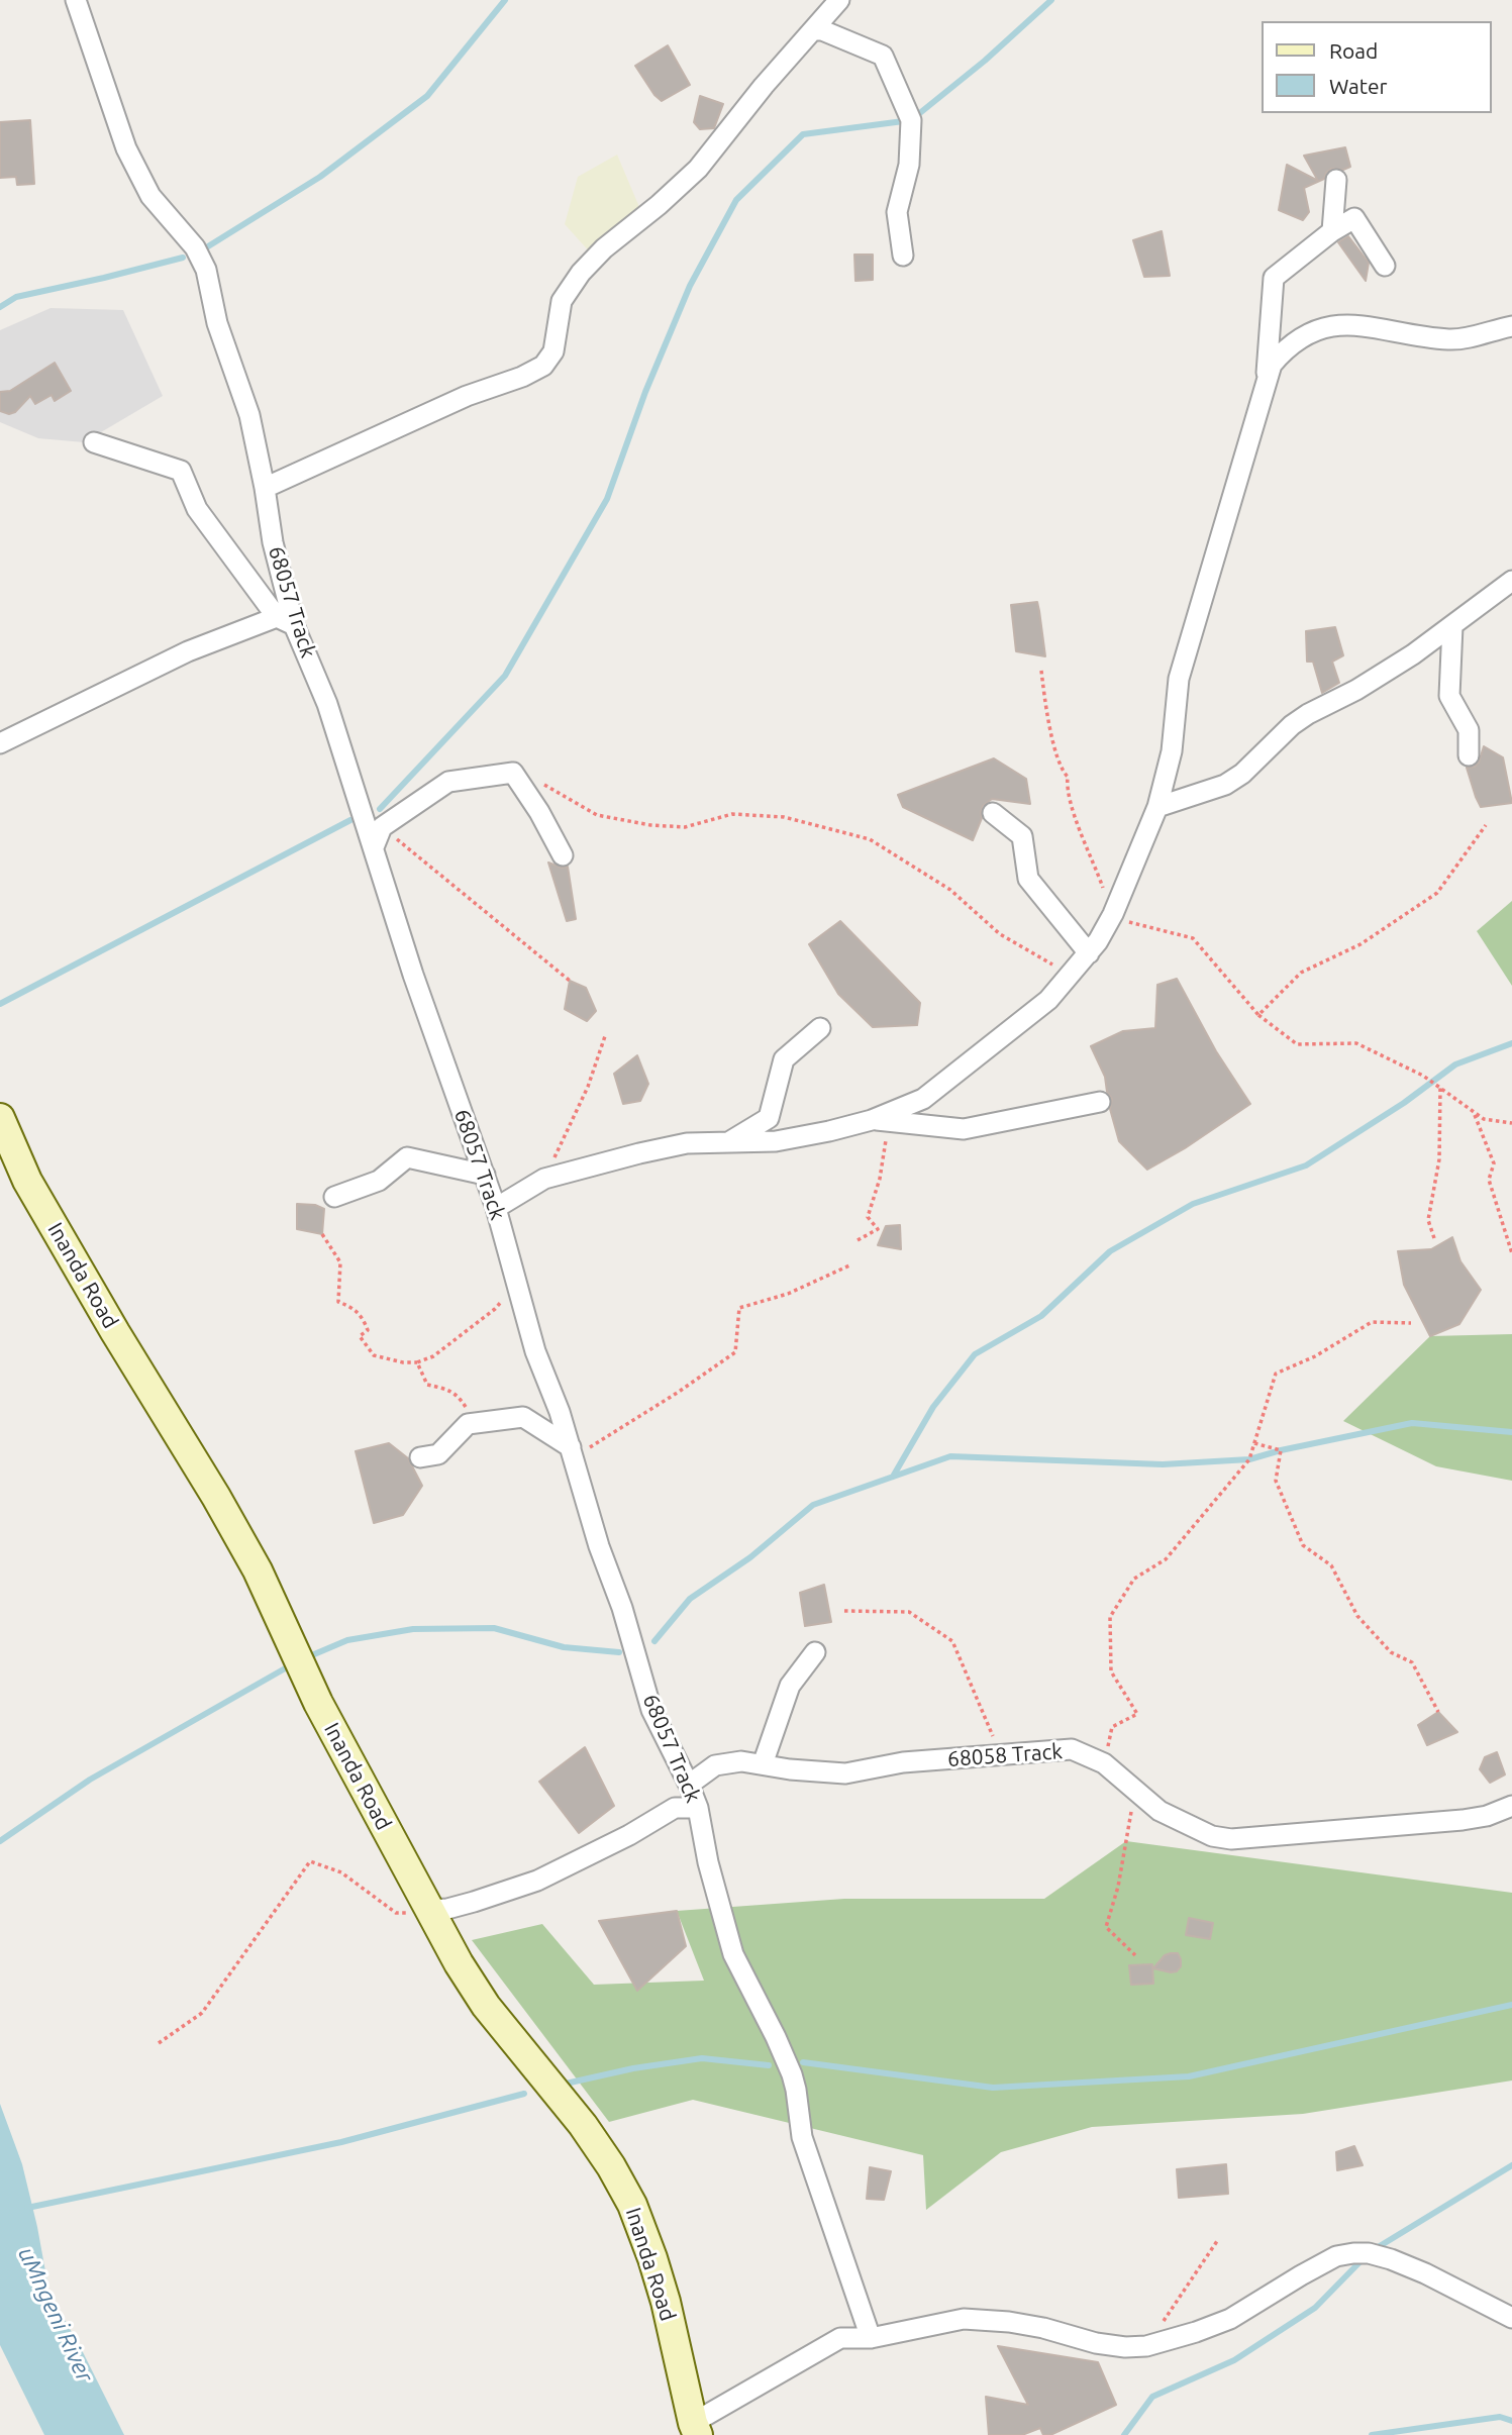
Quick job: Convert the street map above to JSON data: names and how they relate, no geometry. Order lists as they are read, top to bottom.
{
  "streets": {
    "street": ["68057 Track", "Inanda Road", "68058 Track"]
  },
  "crossings": [
    ["68057 Track", "68058 Track"]
  ],
  "water": ["uMngeni River"],
  "legend": ["Road", "Water"]
}
